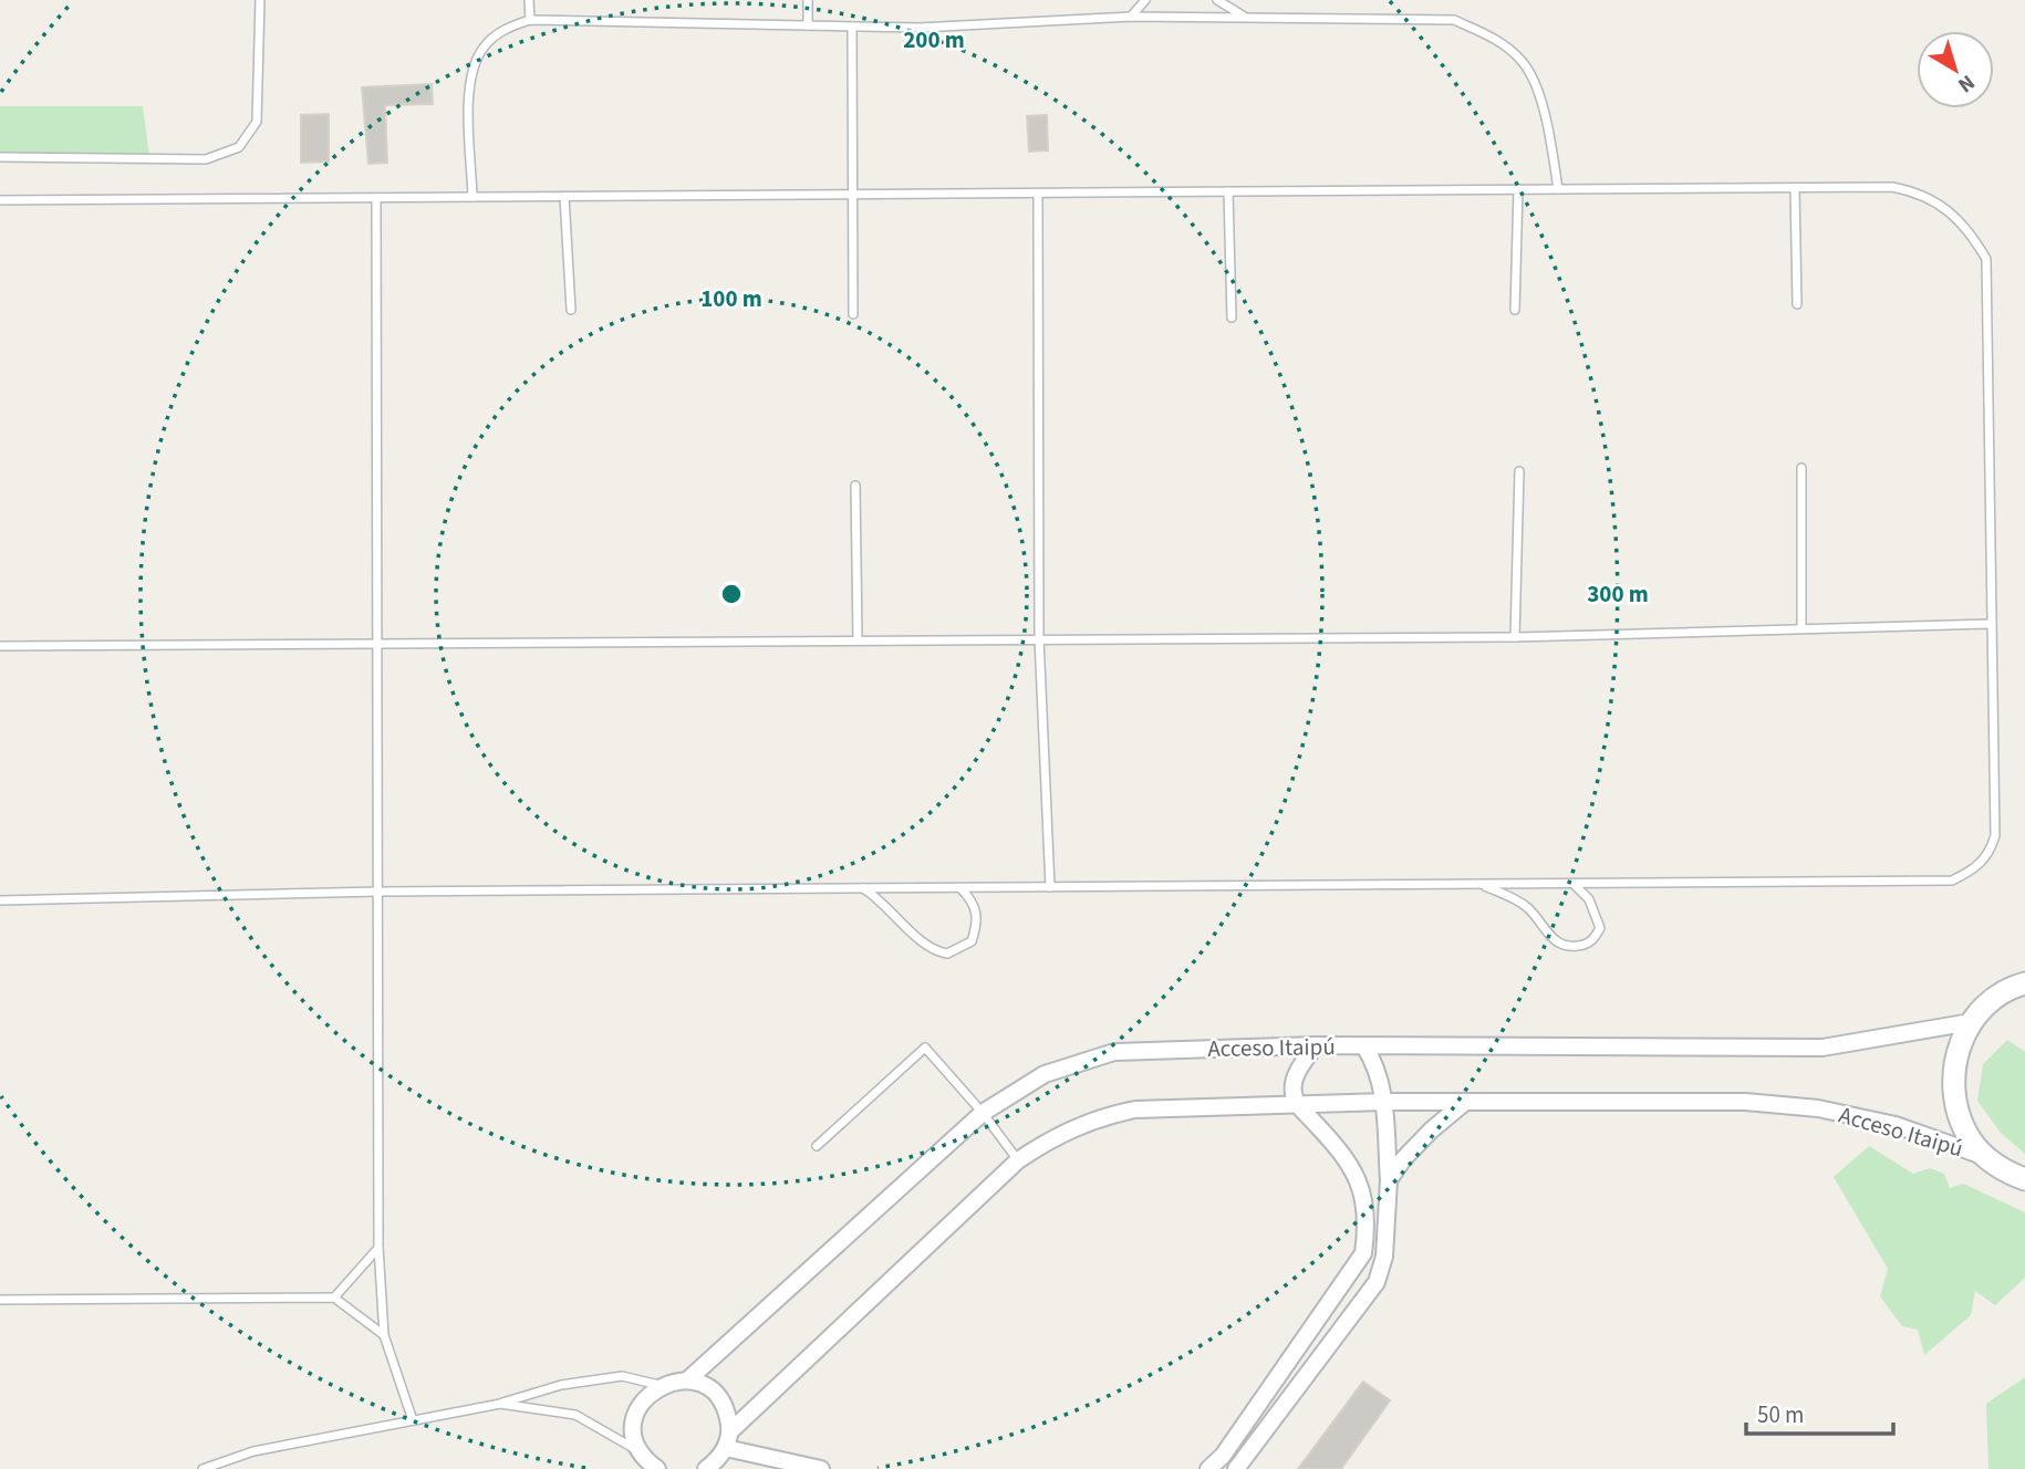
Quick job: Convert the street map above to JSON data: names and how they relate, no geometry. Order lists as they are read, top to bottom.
{
  "streets": {
    "street": ["Acceso Itaipú"]
  },
  "scale_bar": "50 m",
  "north": "bottom right",
  "rings": ["200 m", "100 m", "300 m"]
}
